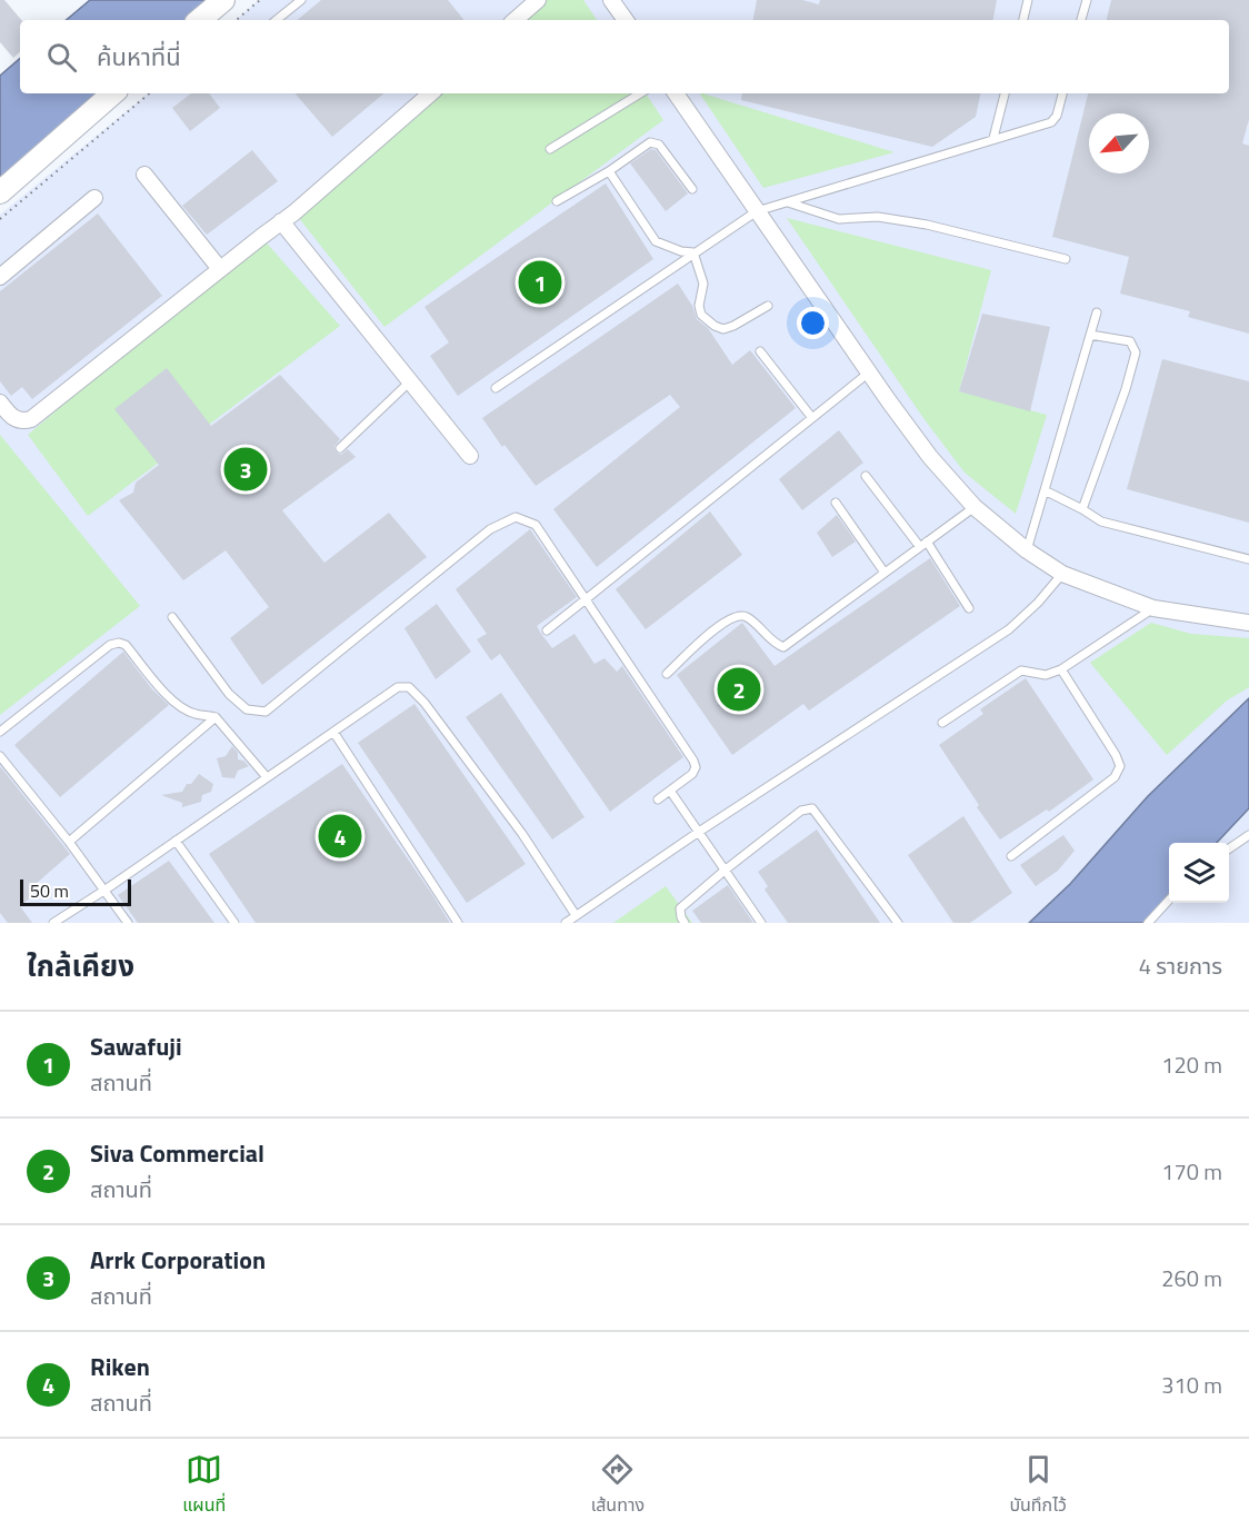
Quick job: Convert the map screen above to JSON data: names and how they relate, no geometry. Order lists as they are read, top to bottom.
{
  "scale_bar": "50 m",
  "north": "bottom left",
  "page": {
    "search": "ค้นหาที่นี่",
    "pins": [
      "1",
      "3",
      "2",
      "4"
    ],
    "scale": "50 m",
    "heading": ["ใกล้เคียง", "4 รายการ"],
    "list": [
      {
        "mark": "1",
        "name": "Sawafuji",
        "note": "สถานที่",
        "value": "120 m"
      },
      {
        "mark": "2",
        "name": "Siva Commercial",
        "note": "สถานที่",
        "value": "170 m"
      },
      {
        "mark": "3",
        "name": "Arrk Corporation",
        "note": "สถานที่",
        "value": "260 m"
      },
      {
        "mark": "4",
        "name": "Riken",
        "note": "สถานที่",
        "value": "310 m"
      }
    ],
    "nav": ["แผนที่", "เส้นทาง", "บันทึกไว้"]
  }
}
